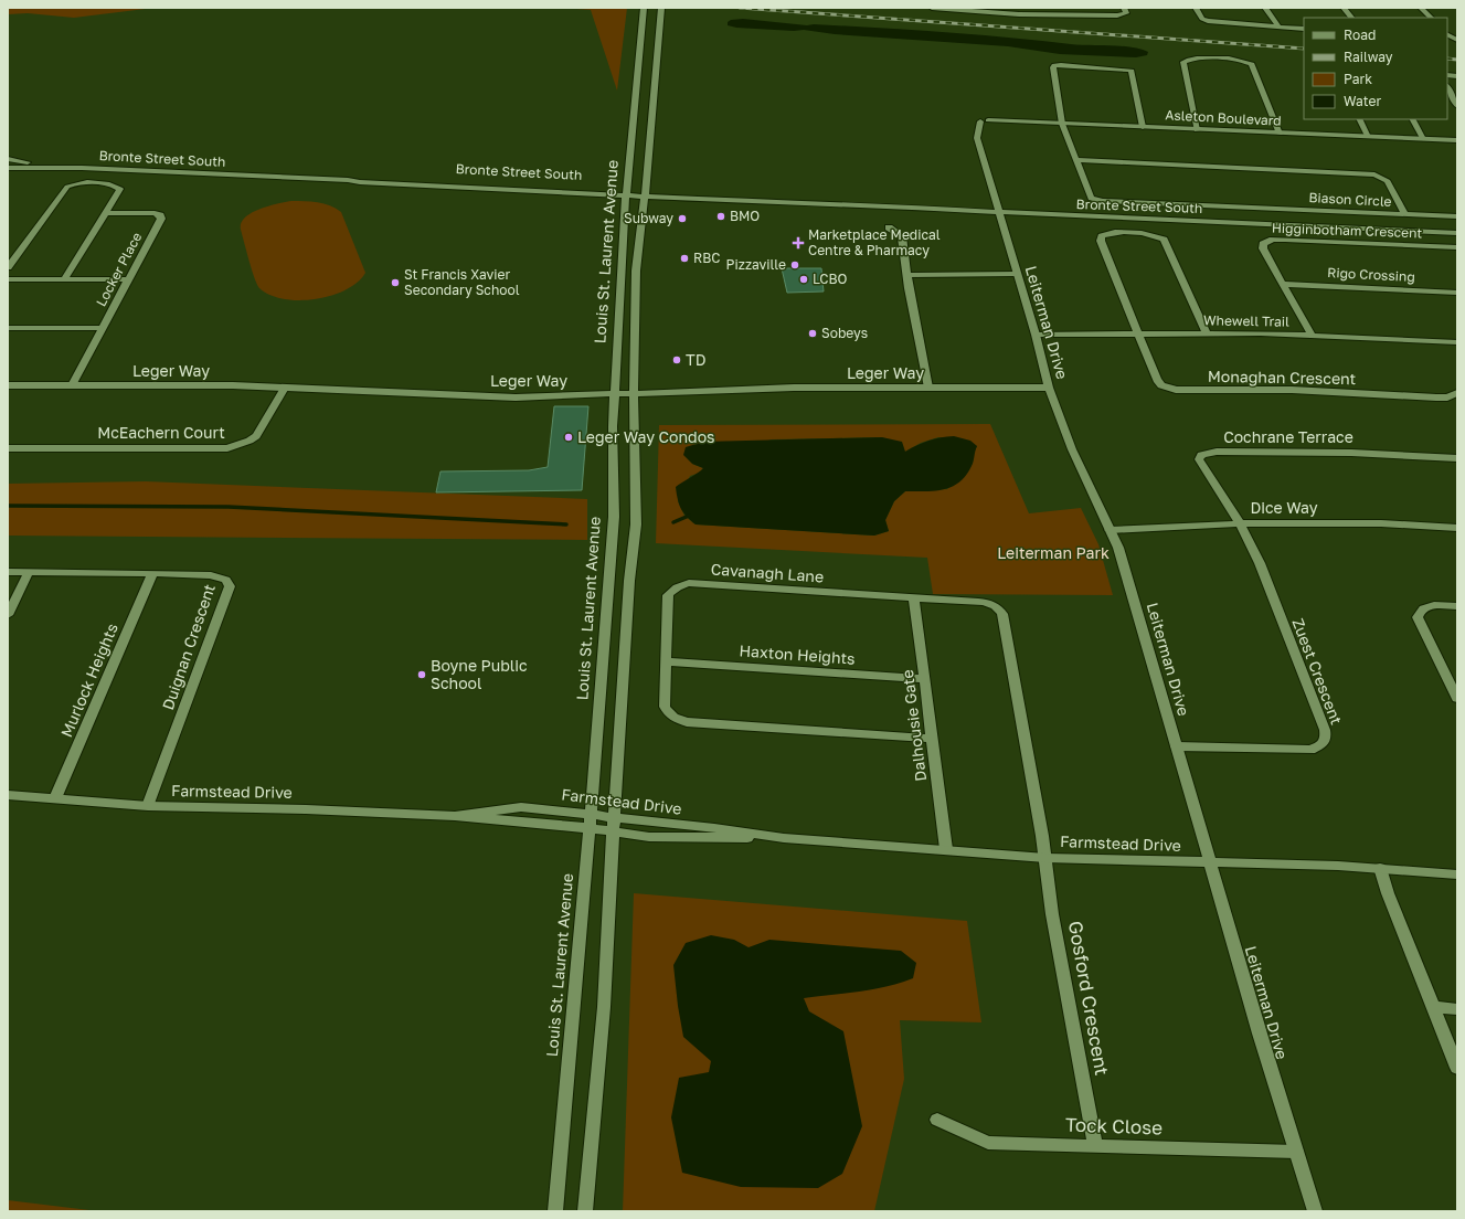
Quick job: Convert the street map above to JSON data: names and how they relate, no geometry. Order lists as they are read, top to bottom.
{
  "streets": {
    "street": [
      "Asleton Boulevard",
      "Bronte Street South",
      "Biason Circle",
      "Higginbotham Crescent",
      "Louis St. Laurent Avenue",
      "Locker Place",
      "Rigo Crossing",
      "Whewell Trail",
      "Leiterman Drive",
      "Leger Way",
      "Monaghan Crescent",
      "McEachern Court",
      "Cochrane Terrace",
      "Dice Way",
      "Cavanagh Lane",
      "Duignan Crescent",
      "Haxton Heights",
      "Zuest Crescent",
      "Murlock Heights",
      "Dalhousie Gate",
      "Farmstead Drive",
      "Gosford Crescent",
      "Tock Close"
    ]
  },
  "crossings": [
    ["Asleton Boulevard", "Biason Circle"],
    ["Asleton Boulevard", "Leiterman Drive"],
    ["Bronte Street South", "Louis St. Laurent Avenue"],
    ["Bronte Street South", "Leiterman Drive"],
    ["Higginbotham Crescent", "Rigo Crossing"],
    ["Higginbotham Crescent", "Whewell Trail"],
    ["Louis St. Laurent Avenue", "Leger Way"],
    ["Louis St. Laurent Avenue", "Farmstead Drive"],
    ["Locker Place", "Leger Way"],
    ["Whewell Trail", "Leiterman Drive"],
    ["Whewell Trail", "Monaghan Crescent"],
    ["Leiterman Drive", "Leger Way"],
    ["Leiterman Drive", "Dice Way"],
    ["Leiterman Drive", "Zuest Crescent"],
    ["Leiterman Drive", "Farmstead Drive"],
    ["Leiterman Drive", "Tock Close"],
    ["Leger Way", "McEachern Court"],
    ["Cochrane Terrace", "Dice Way"],
    ["Cochrane Terrace", "Zuest Crescent"],
    ["Dice Way", "Zuest Crescent"],
    ["Cavanagh Lane", "Haxton Heights"],
    ["Cavanagh Lane", "Dalhousie Gate"],
    ["Cavanagh Lane", "Farmstead Drive"],
    ["Cavanagh Lane", "Gosford Crescent"],
    ["Duignan Crescent", "Murlock Heights"],
    ["Duignan Crescent", "Farmstead Drive"],
    ["Haxton Heights", "Dalhousie Gate"],
    ["Murlock Heights", "Farmstead Drive"],
    ["Dalhousie Gate", "Farmstead Drive"],
    ["Farmstead Drive", "Gosford Crescent"],
    ["Gosford Crescent", "Tock Close"]
  ],
  "parks": ["Leiterman Park"],
  "places": {
    "other": [
      "BMO",
      "Subway",
      "RBC",
      "Pizzaville",
      "LCBO",
      "St Francis Xavier Secondary School",
      "Sobeys",
      "TD",
      "Leger Way Condos",
      "Boyne Public School"
    ],
    "health": ["Marketplace Medical Centre & Pharmacy"]
  },
  "legend": [
    "Road",
    "Railway",
    "Park",
    "Water"
  ]
}
